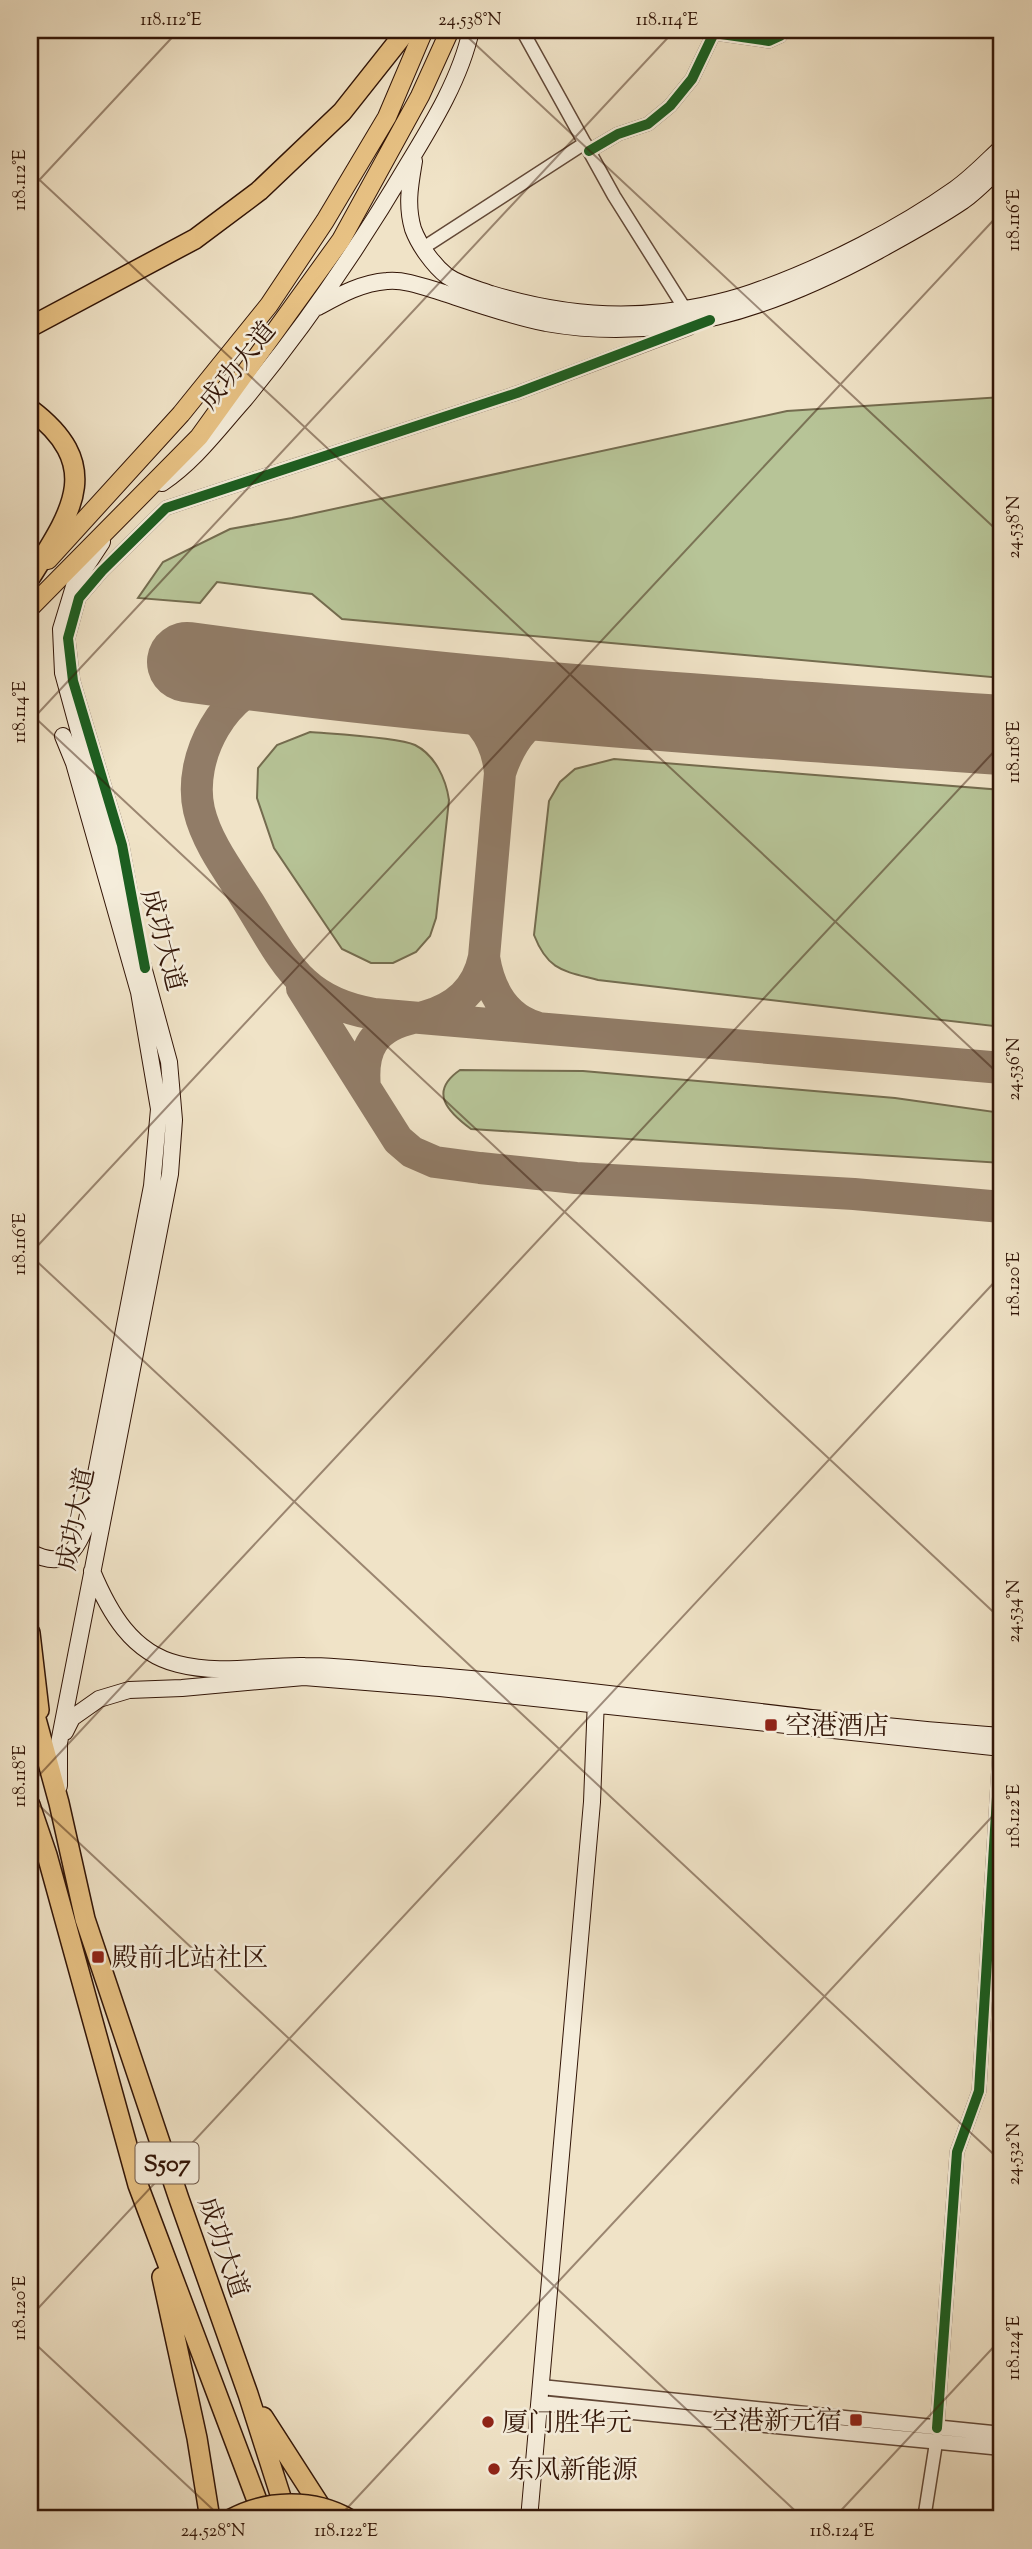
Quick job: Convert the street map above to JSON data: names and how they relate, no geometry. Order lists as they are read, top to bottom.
{
  "streets": {
    "highway": ["成功大道", "S507"]
  },
  "places": {
    "transit": ["空港酒店", "殿前北站社区", "空港新元宿"],
    "other": ["厦门胜华元", "东风新能源"]
  },
  "coordinates": [
    "118.112°E",
    "24.538°N",
    "118.114°E",
    "118.116°E",
    "118.118°E",
    "24.536°N",
    "118.120°E",
    "24.534°N",
    "118.122°E",
    "24.532°N",
    "118.124°E",
    "24.528°N"
  ]
}
